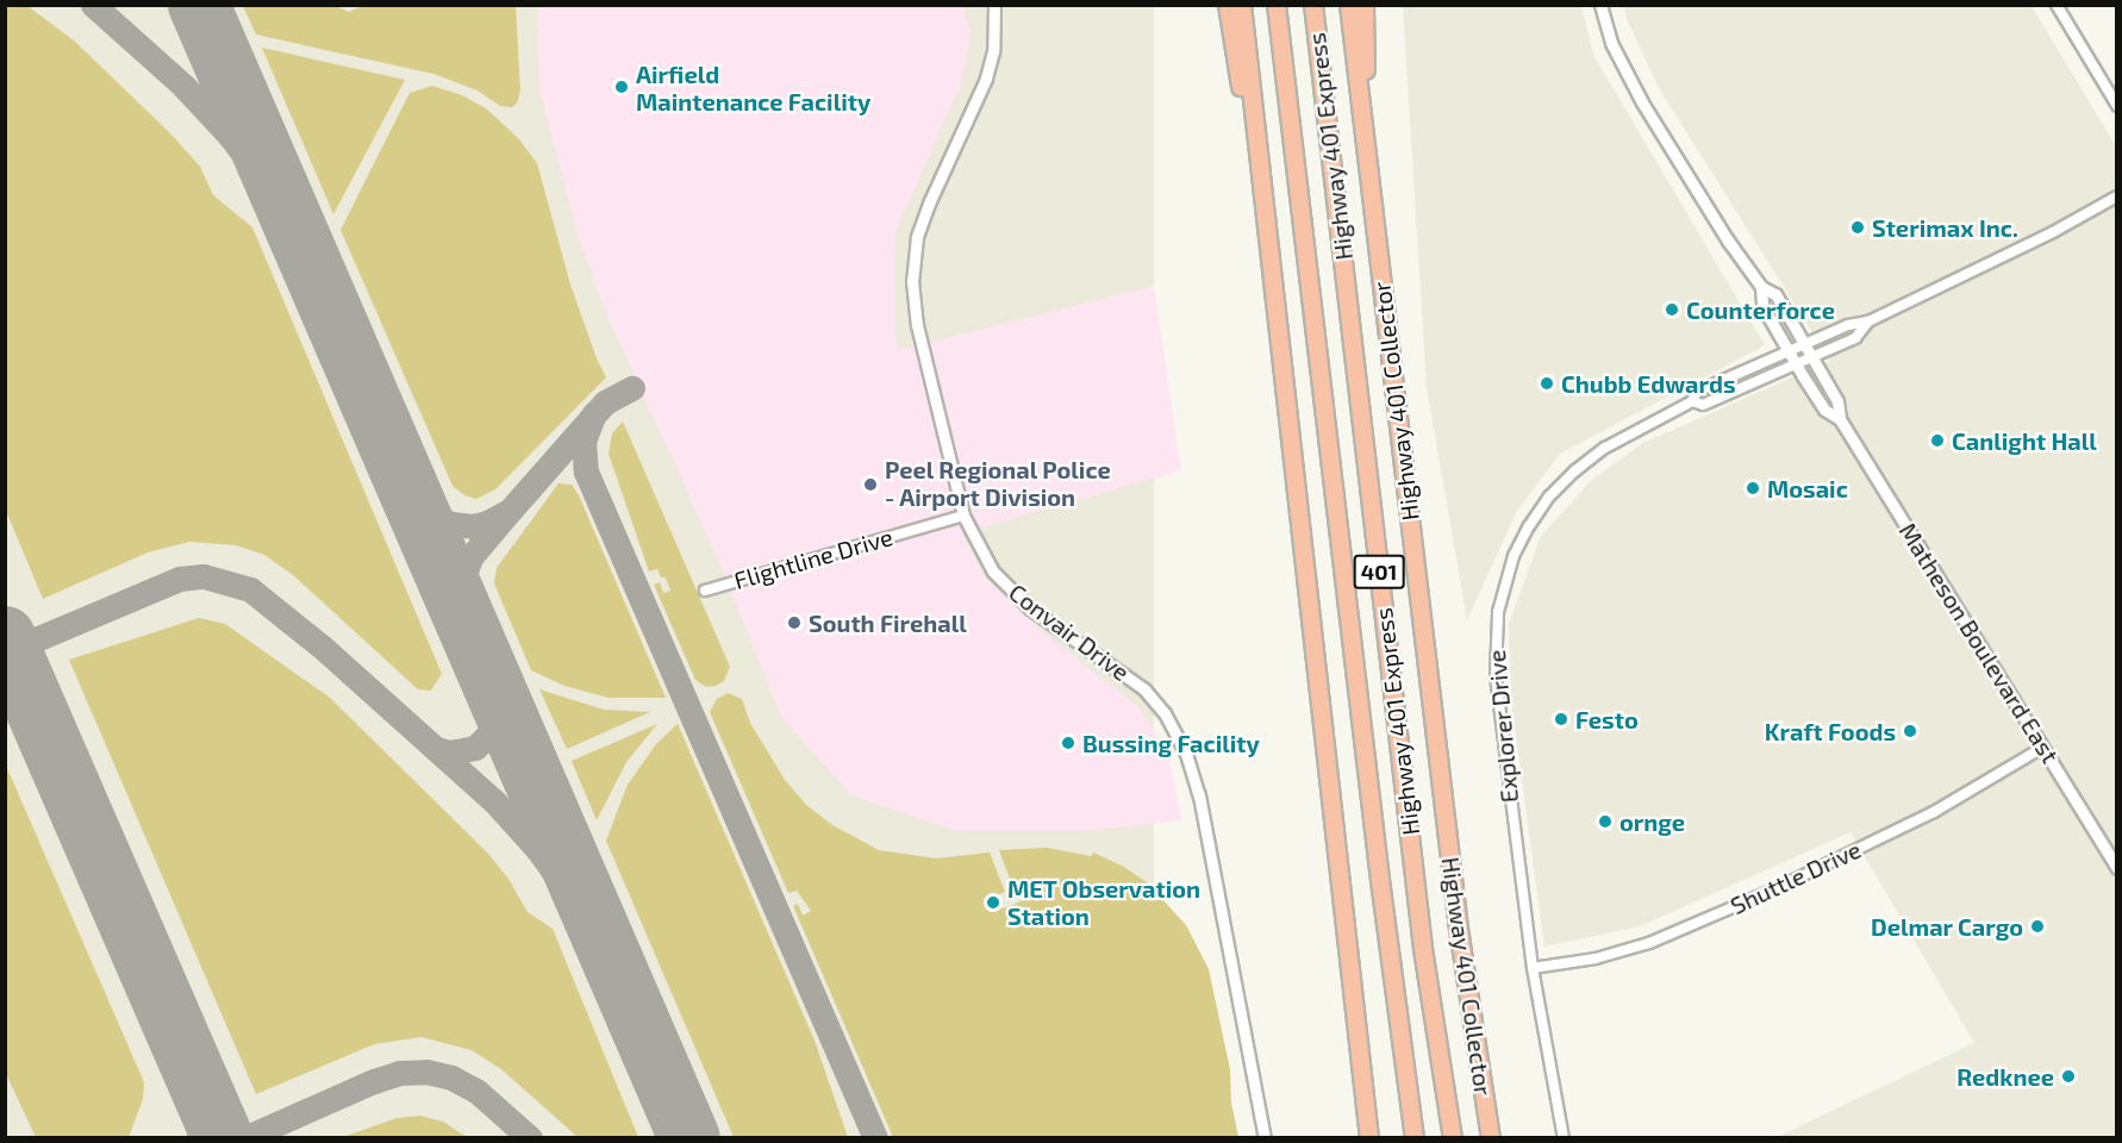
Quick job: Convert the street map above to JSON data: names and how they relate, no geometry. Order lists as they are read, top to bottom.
{
  "streets": {
    "highway": ["Highway 401 Express", "Highway 401 Collector", "401"],
    "street": [
      "Flightline Drive",
      "Convair Drive",
      "Matheson Boulevard East",
      "Explorer Drive",
      "Shuttle Drive"
    ]
  },
  "crossings": [
    ["Flightline Drive", "Convair Drive"],
    ["Matheson Boulevard East", "Explorer Drive"],
    ["Matheson Boulevard East", "Shuttle Drive"],
    ["Explorer Drive", "Shuttle Drive"]
  ],
  "places": [
    "Airfield Maintenance Facility",
    "Sterimax Inc.",
    "Counterforce",
    "Chubb Edwards",
    "Canlight Hall",
    "Peel Regional Police - Airport Division",
    "Mosaic",
    "South Firehall",
    "Festo",
    "Kraft Foods",
    "Bussing Facility",
    "ornge",
    "MET Observation Station",
    "Delmar Cargo",
    "Redknee"
  ]
}
